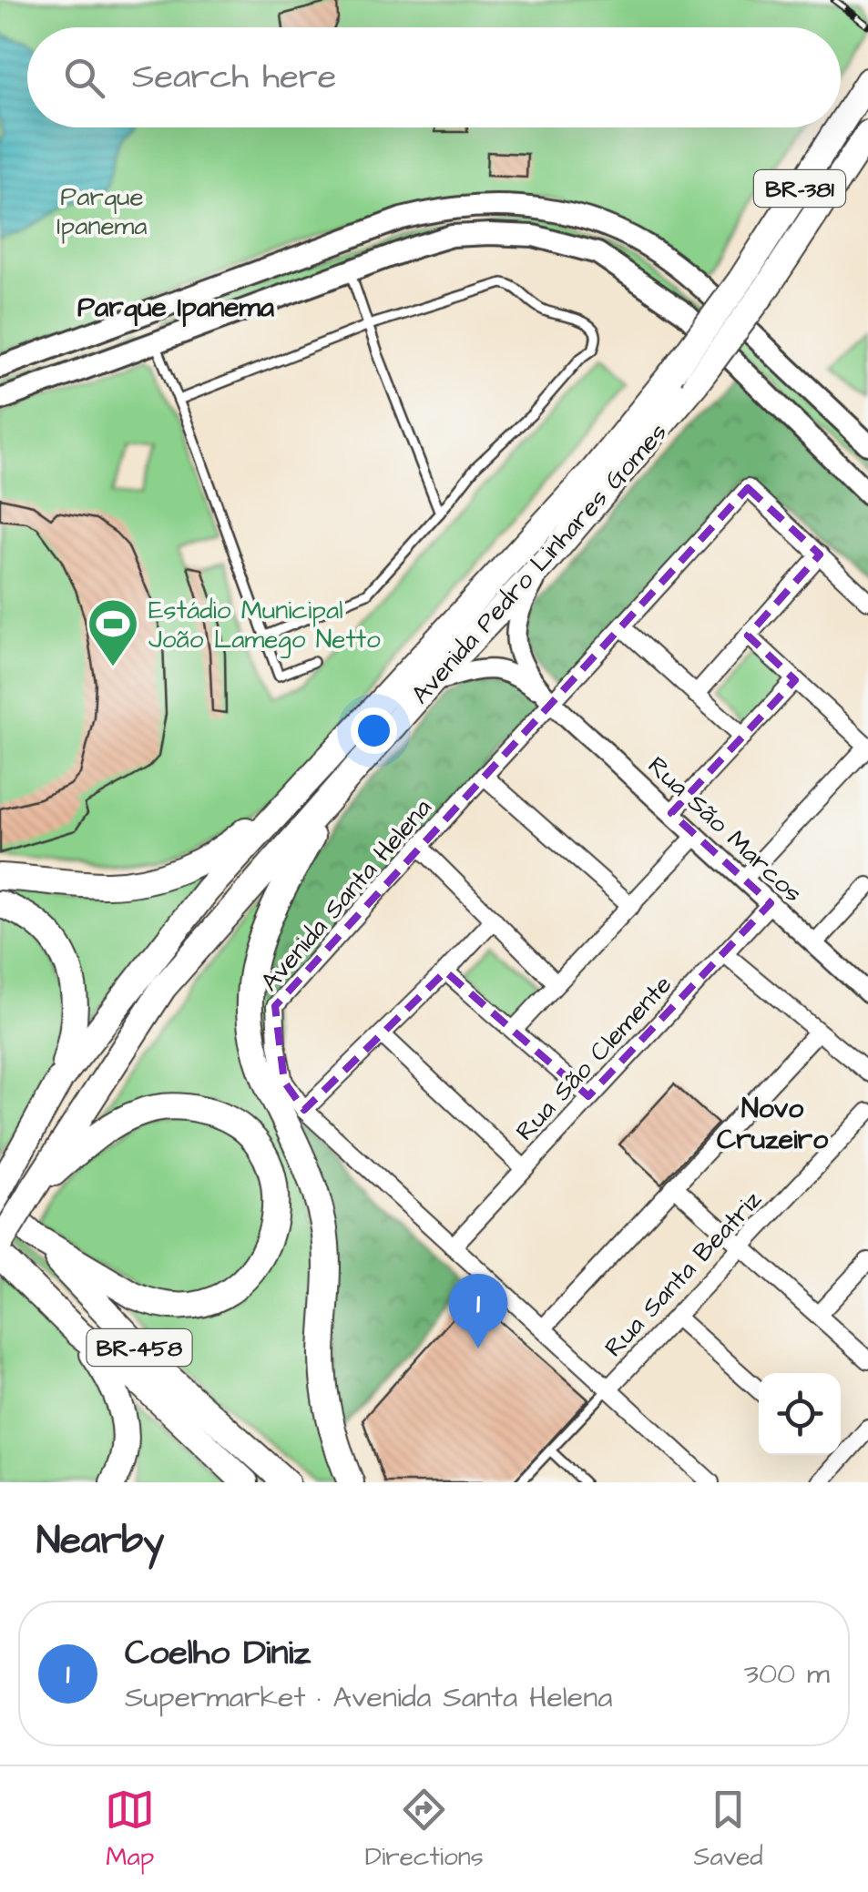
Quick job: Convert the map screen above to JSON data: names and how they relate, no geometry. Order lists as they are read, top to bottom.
{
  "streets": {
    "highway": ["BR-381", "Avenida Pedro Linhares Gomes", "BR-458"],
    "street": [
      "Rua São Marcos",
      "Avenida Santa Helena",
      "Rua São Clemente",
      "Rua Santa Beatriz"
    ]
  },
  "crossings": [
    ["Avenida Pedro Linhares Gomes", "BR-458"],
    ["Rua São Marcos", "Avenida Santa Helena"],
    ["Rua São Marcos", "Rua São Clemente"],
    ["Avenida Santa Helena", "Rua São Clemente"],
    ["Avenida Santa Helena", "Rua Santa Beatriz"]
  ],
  "districts": ["Parque Ipanema", "Novo Cruzeiro"],
  "parks": ["Parque Ipanema"],
  "places": {
    "sports": ["Estádio Municipal João Lamego Netto"]
  },
  "page": {
    "search": "Search here",
    "pins": "1",
    "heading": "Nearby",
    "list": [
      {
        "mark": "1",
        "name": "Coelho Diniz",
        "note": "Supermarket · Avenida Santa Helena",
        "value": "300 m"
      }
    ],
    "nav": ["Map", "Directions", "Saved"]
  }
}
